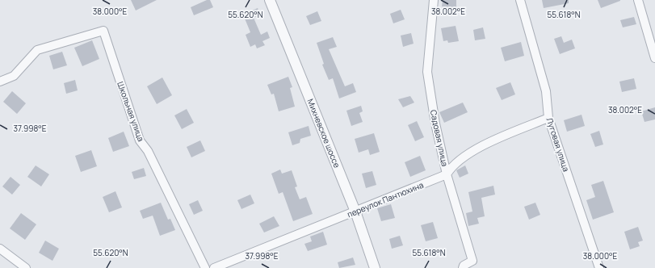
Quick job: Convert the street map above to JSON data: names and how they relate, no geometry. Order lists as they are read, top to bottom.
{
  "streets": {
    "street": [
      "Школьная улица",
      "Михневское шоссе",
      "Садовая улица",
      "Луговая улица",
      "переулок Пантюхина"
    ]
  },
  "crossings": [
    ["Михневское шоссе", "переулок Пантюхина"],
    ["Садовая улица", "переулок Пантюхина"],
    ["Луговая улица", "переулок Пантюхина"]
  ],
  "coordinates": [
    "38.000°E",
    "38.002°E",
    "55.620°N",
    "55.618°N",
    "37.998°E"
  ]
}
